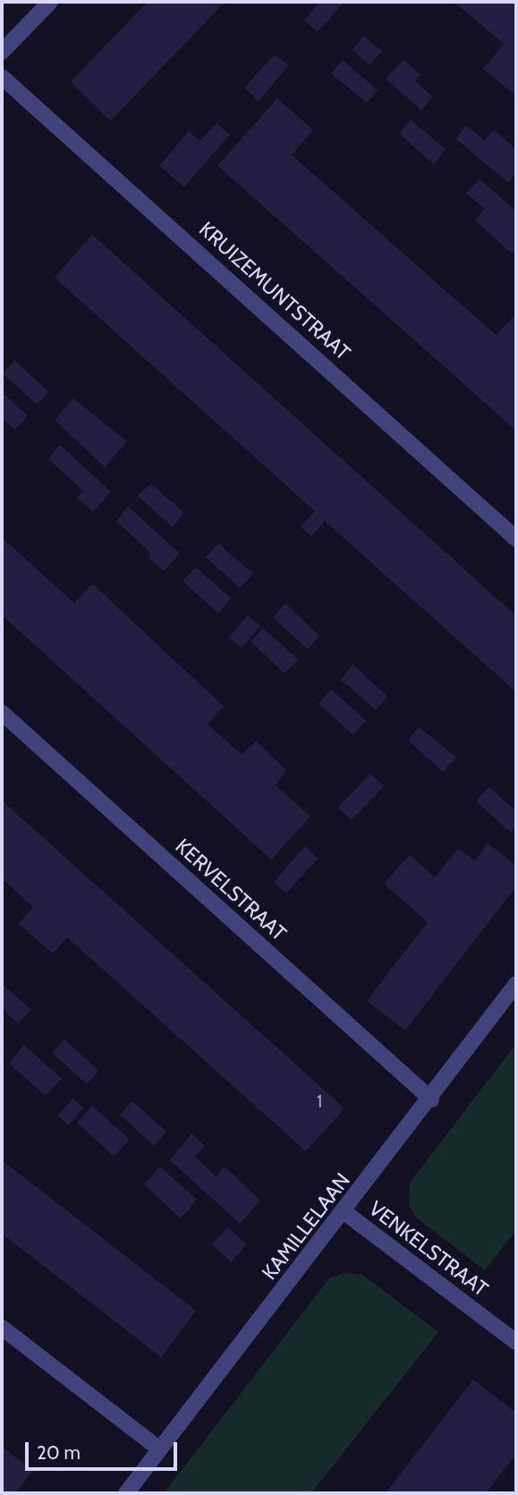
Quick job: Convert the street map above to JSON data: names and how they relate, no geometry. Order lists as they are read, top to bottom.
{
  "streets": {
    "street": [
      "KRUIZEMUNTSTRAAT",
      "KERVELSTRAAT",
      "KAMILLELAAN",
      "VENKELSTRAAT"
    ]
  },
  "crossings": [
    ["KERVELSTRAAT", "KAMILLELAAN"],
    ["KAMILLELAAN", "VENKELSTRAAT"]
  ],
  "house_numbers": ["1"],
  "scale_bar": "20 m"
}
